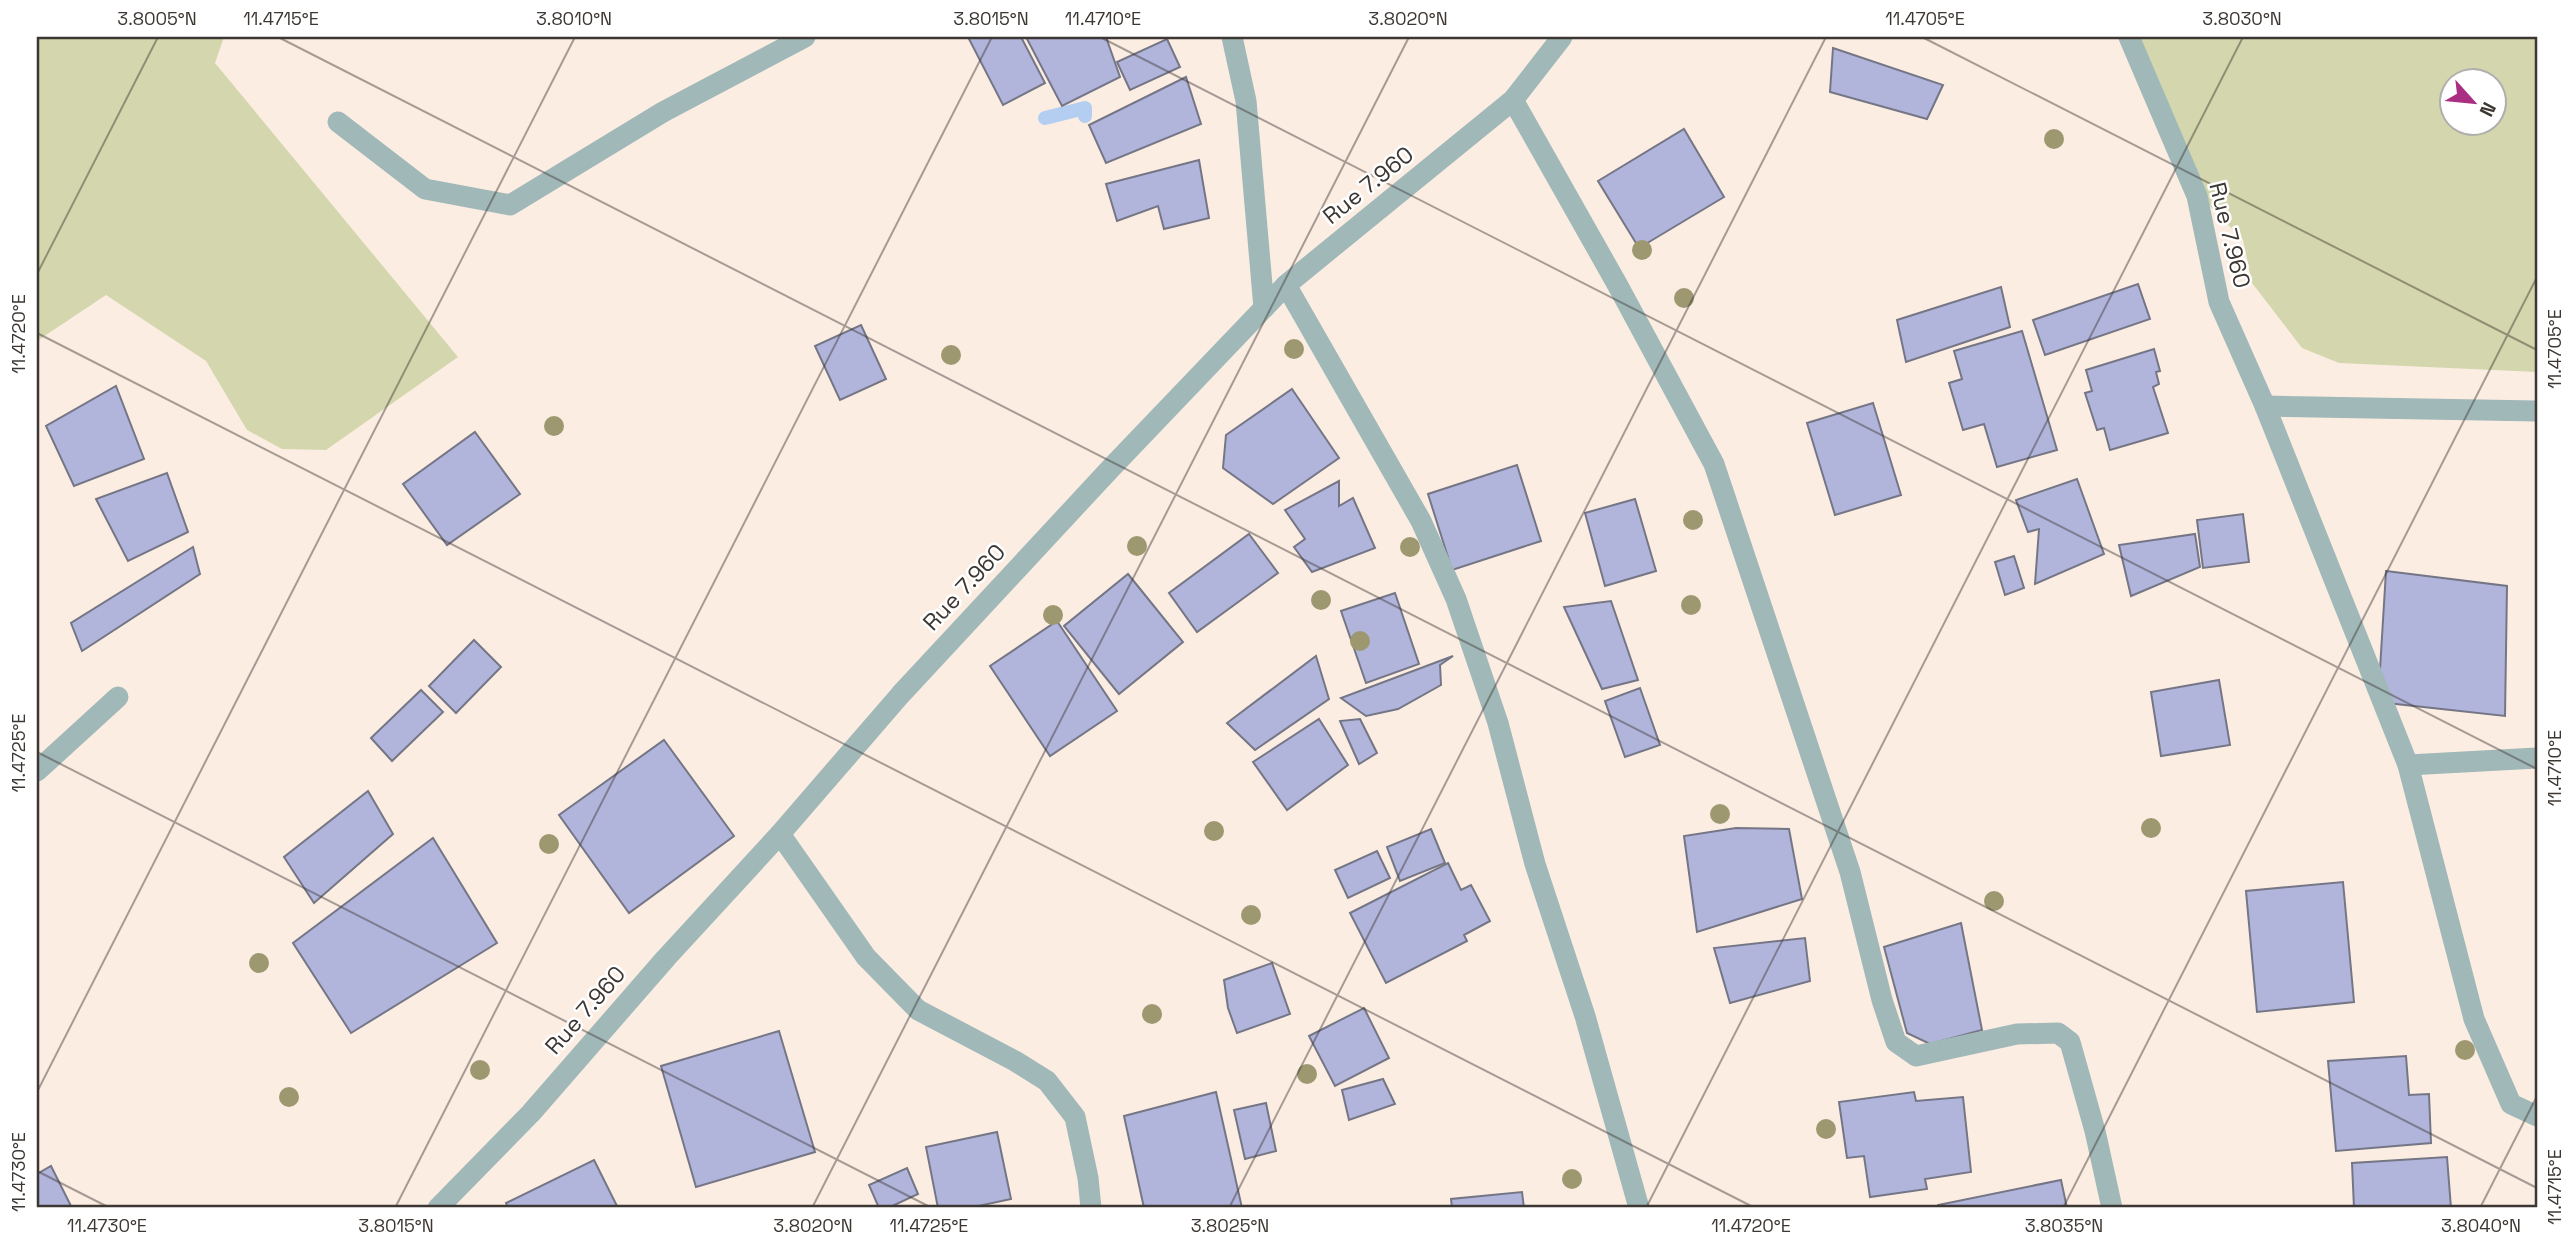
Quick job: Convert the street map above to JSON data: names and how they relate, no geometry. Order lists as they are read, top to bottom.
{
  "streets": {
    "street": ["Rue 7.960"]
  },
  "north": "bottom right",
  "coordinates": [
    "3.8005°N",
    "11.4715°E",
    "3.8010°N",
    "3.8015°N",
    "11.4710°E",
    "3.8020°N",
    "11.4705°E",
    "3.8030°N",
    "11.4720°E",
    "11.4725°E",
    "11.4730°E",
    "3.8025°N",
    "3.8035°N",
    "3.8040°N"
  ]
}
